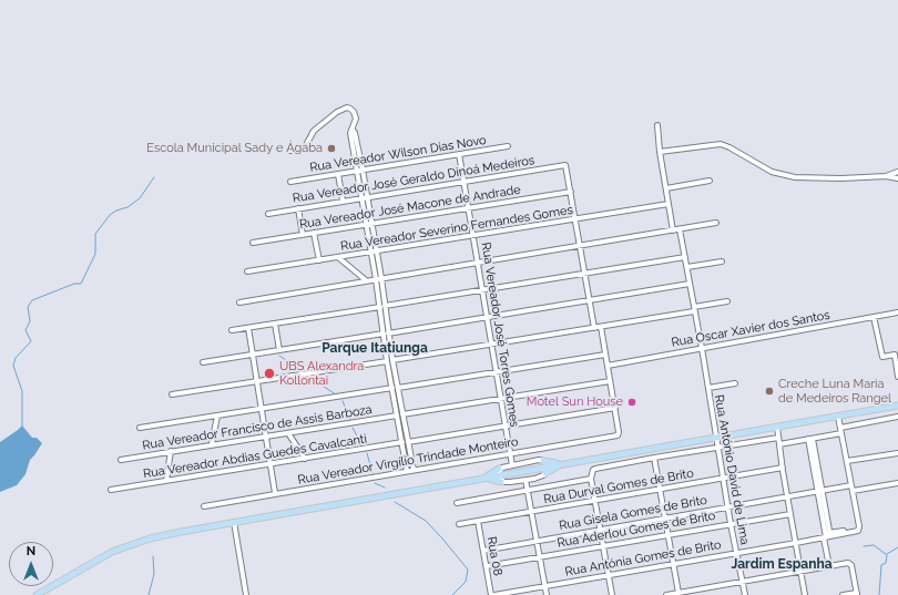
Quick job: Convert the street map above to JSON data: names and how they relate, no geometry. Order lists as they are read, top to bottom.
{
  "streets": {
    "street": [
      "Rua Vereador Wilson Dias Novo",
      "Rua Vereador José Geraldo Dinoá Medeiros",
      "Rua Vereador José Macone de Andrade",
      "Rua Vereador Severino Fernandes Gomes",
      "Rua Oscar Xavier dos Santos",
      "Rua Vereador José Torres Gomes",
      "Rua Vereador Francisco de Assis Barboza",
      "Rua Vereador Abdias Guedes Cavalcanti",
      "Rua Vereador Virgílio Trindade Monteiro",
      "Rua António David de Lima",
      "Rua Durval Gomes de Brito",
      "Rua Gisela Gomes de Brito",
      "Rua Aderlou Gomes de Brito",
      "Rua 08",
      "Rua Antónia Gomes de Brito"
    ]
  },
  "crossings": [
    ["Rua Vereador Wilson Dias Novo", "Rua Vereador José Torres Gomes"],
    ["Rua Vereador José Geraldo Dinoá Medeiros", "Rua Vereador José Macone de Andrade"],
    ["Rua Vereador José Geraldo Dinoá Medeiros", "Rua Vereador José Torres Gomes"],
    ["Rua Vereador José Macone de Andrade", "Rua Vereador José Torres Gomes"],
    ["Rua Vereador Severino Fernandes Gomes", "Rua Vereador José Torres Gomes"],
    ["Rua Oscar Xavier dos Santos", "Rua António David de Lima"],
    ["Rua Vereador José Torres Gomes", "Rua Vereador Francisco de Assis Barboza"],
    ["Rua Vereador José Torres Gomes", "Rua Vereador Abdias Guedes Cavalcanti"],
    ["Rua Vereador José Torres Gomes", "Rua Vereador Virgílio Trindade Monteiro"],
    ["Rua Vereador Abdias Guedes Cavalcanti", "Rua Vereador Virgílio Trindade Monteiro"],
    ["Rua António David de Lima", "Rua Durval Gomes de Brito"],
    ["Rua António David de Lima", "Rua Gisela Gomes de Brito"],
    ["Rua António David de Lima", "Rua Aderlou Gomes de Brito"],
    ["Rua António David de Lima", "Rua Antónia Gomes de Brito"],
    ["Rua Durval Gomes de Brito", "Rua 08"],
    ["Rua Gisela Gomes de Brito", "Rua 08"],
    ["Rua Aderlou Gomes de Brito", "Rua 08"],
    ["Rua 08", "Rua Antónia Gomes de Brito"]
  ],
  "districts": ["Parque Itatiunga", "Jardim Espanha"],
  "places": [
    "Escola Municipal Sady e Ágaba",
    "UBS Alexandra Kollontai",
    "Creche Luna Maria de Medeiros Rangel",
    "Motel Sun House"
  ],
  "north": "top"
}
